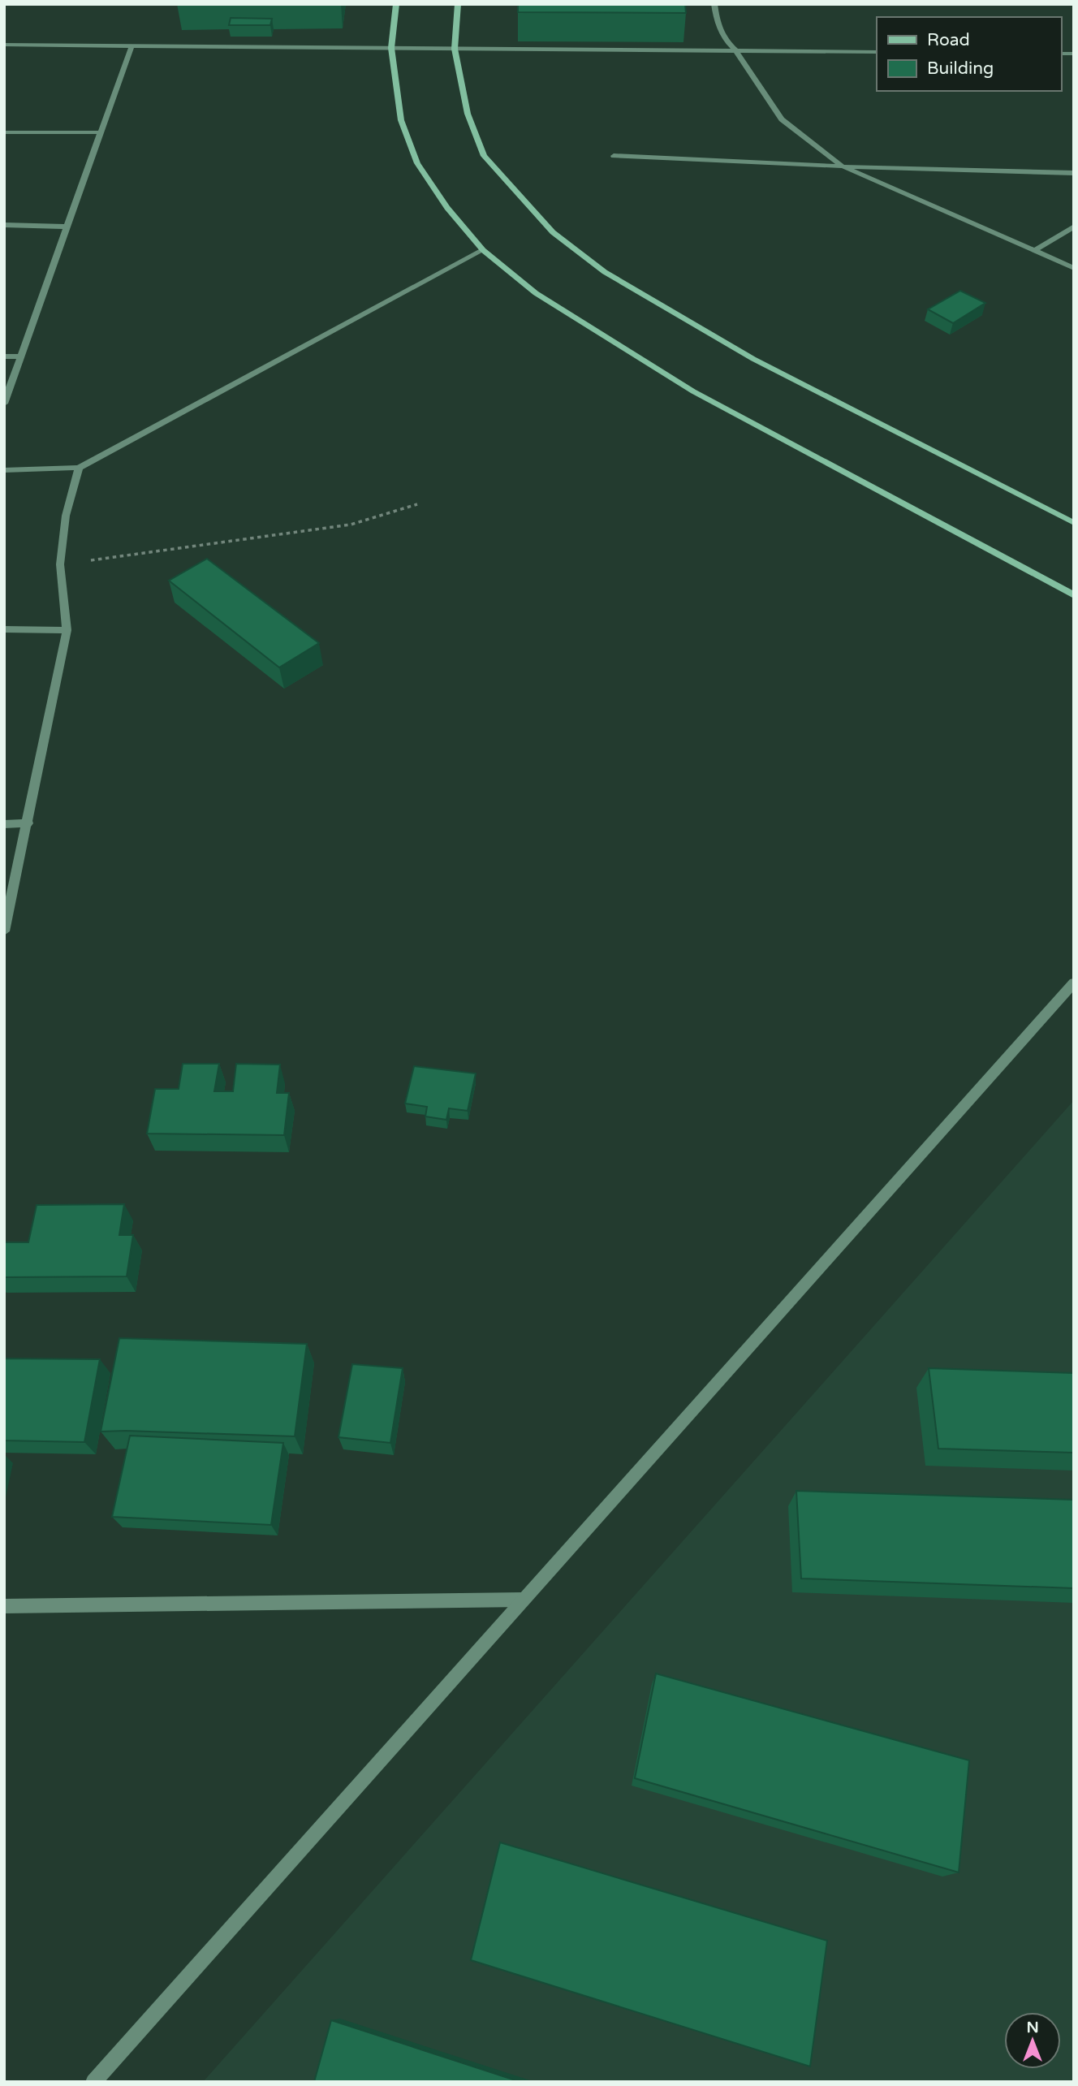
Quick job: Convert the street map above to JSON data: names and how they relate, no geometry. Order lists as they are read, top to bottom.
{
  "legend": ["Road", "Building"],
  "north": "top"
}
